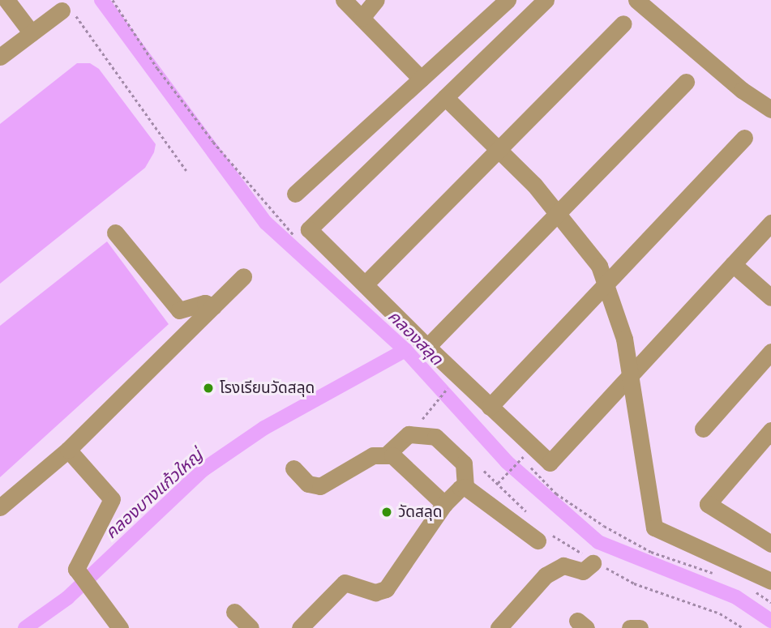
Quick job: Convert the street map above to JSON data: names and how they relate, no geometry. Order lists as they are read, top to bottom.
{
  "water": ["คลองสลุด", "คลองบางแก้วใหญ่"],
  "places": ["โรงเรียนวัดสลุด", "วัดสลุด"]
}
